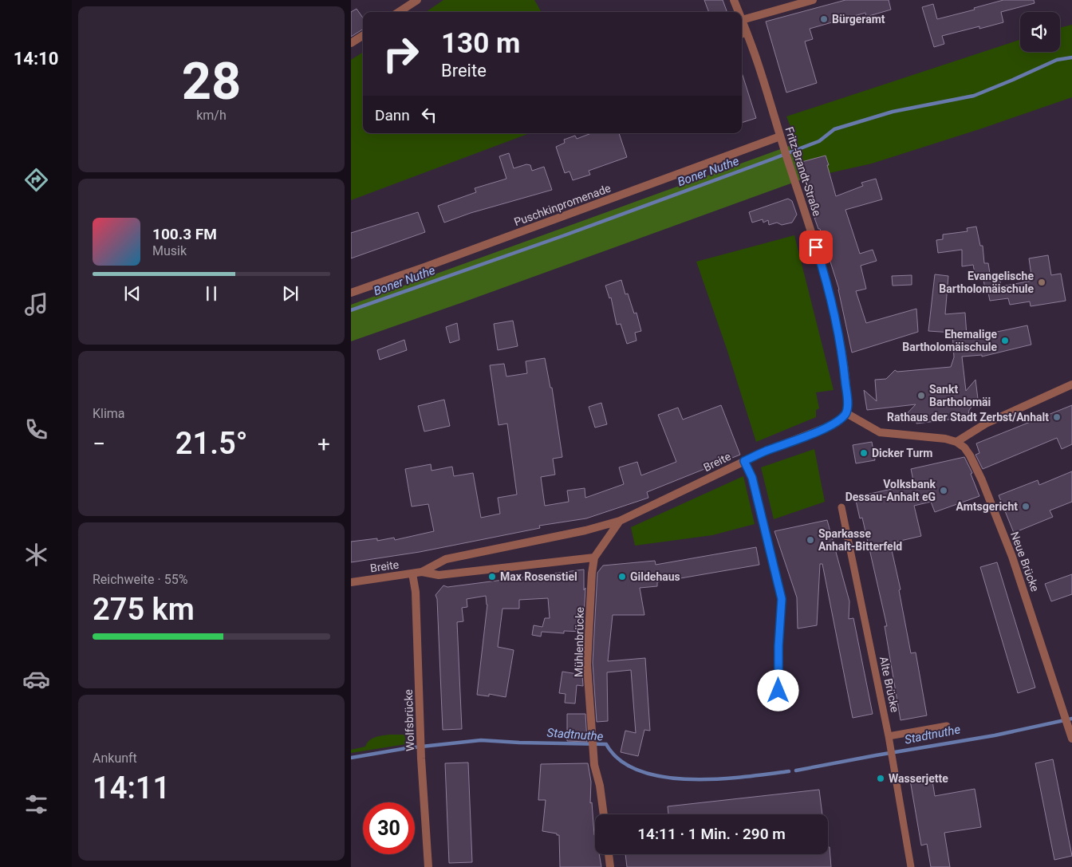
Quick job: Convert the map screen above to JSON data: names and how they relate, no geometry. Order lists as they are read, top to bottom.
{
  "streets": {
    "street": [
      "Fritz-Brandt-Straße",
      "Puschkinpromenade",
      "Breite",
      "Neue Brücke",
      "Mühlenbrücke",
      "Alte Brücke",
      "Wolfsbrücke"
    ]
  },
  "crossings": [
    ["Fritz-Brandt-Straße", "Puschkinpromenade"],
    ["Fritz-Brandt-Straße", "Breite"],
    ["Breite", "Mühlenbrücke"],
    ["Breite", "Wolfsbrücke"]
  ],
  "water": ["Boner Nuthe", "Stadtnuthe"],
  "places": [
    "Bürgeramt",
    "Evangelische Bartholomäischule",
    "Ehemalige Bartholomäischule",
    "Sankt Bartholomäi",
    "Rathaus der Stadt Zerbst/Anhalt",
    "Dicker Turm",
    "Volksbank Dessau-Anhalt eG",
    "Amtsgericht",
    "Sparkasse Anhalt-Bitterfeld",
    "Max Rosenstiel",
    "Gildehaus",
    "Wasserjette"
  ],
  "page": {
    "tabs": "14:10",
    "tile": [
      ["28", "km/h"],
      "Klima",
      ["Reichweite · 55%", "275 km"],
      ["Ankunft", "14:11"]
    ],
    "turn": ["130 m", "Breite"],
    "then": "Dann",
    "song": ["100.3 FM", "Musik"],
    "heat": ["−", "21.5°", "+"],
    "limit": "30",
    "trip": "14:11 · 1 Min. · 290 m"
  }
}
